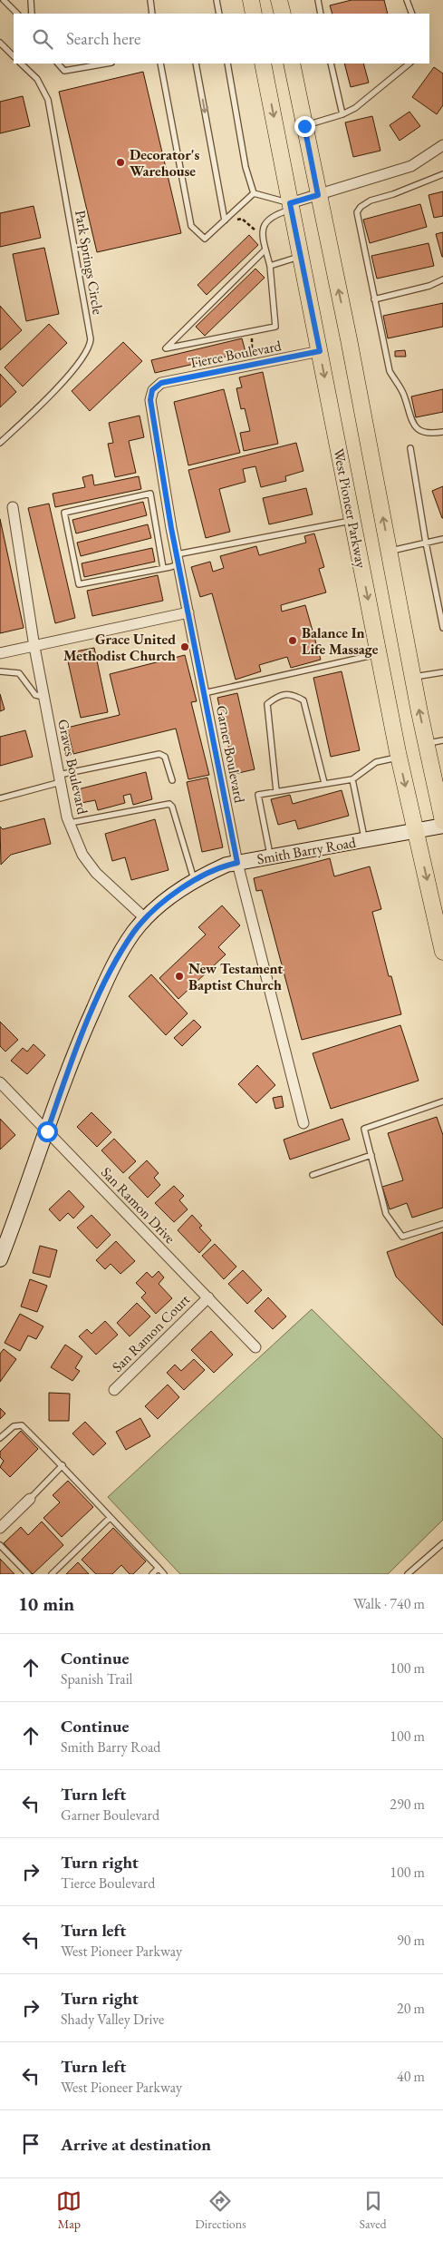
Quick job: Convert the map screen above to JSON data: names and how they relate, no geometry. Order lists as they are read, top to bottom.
{
  "streets": {
    "main road": ["West Pioneer Parkway"],
    "street": [
      "Tierce Boulevard",
      "Garner Boulevard",
      "Graves Boulevard",
      "Smith Barry Road",
      "San Ramon Drive",
      "San Ramon Court"
    ],
    "lane": ["Park Springs Circle"]
  },
  "crossings": [
    ["Tierce Boulevard", "West Pioneer Parkway"],
    ["Tierce Boulevard", "Garner Boulevard"],
    ["West Pioneer Parkway", "Smith Barry Road"],
    ["Garner Boulevard", "Smith Barry Road"],
    ["Graves Boulevard", "Smith Barry Road"],
    ["Smith Barry Road", "San Ramon Drive"],
    ["San Ramon Drive", "San Ramon Court"]
  ],
  "places": [
    "Decorator's Warehouse",
    "Balance In Life Massage",
    "Grace United Methodist Church",
    "New Testament Baptist Church"
  ],
  "page": {
    "search": "Search here",
    "heading": ["10 min", "Walk · 740 m"],
    "list": [
      ["Continue", "Spanish Trail", "100 m"],
      ["Continue", "Smith Barry Road", "100 m"],
      ["Turn left", "Garner Boulevard", "290 m"],
      ["Turn right", "Tierce Boulevard", "100 m"],
      ["Turn left", "West Pioneer Parkway", "90 m"],
      ["Turn right", "Shady Valley Drive", "20 m"],
      ["Turn left", "West Pioneer Parkway", "40 m"],
      "Arrive at destination"
    ],
    "nav": ["Map", "Directions", "Saved"]
  }
}
